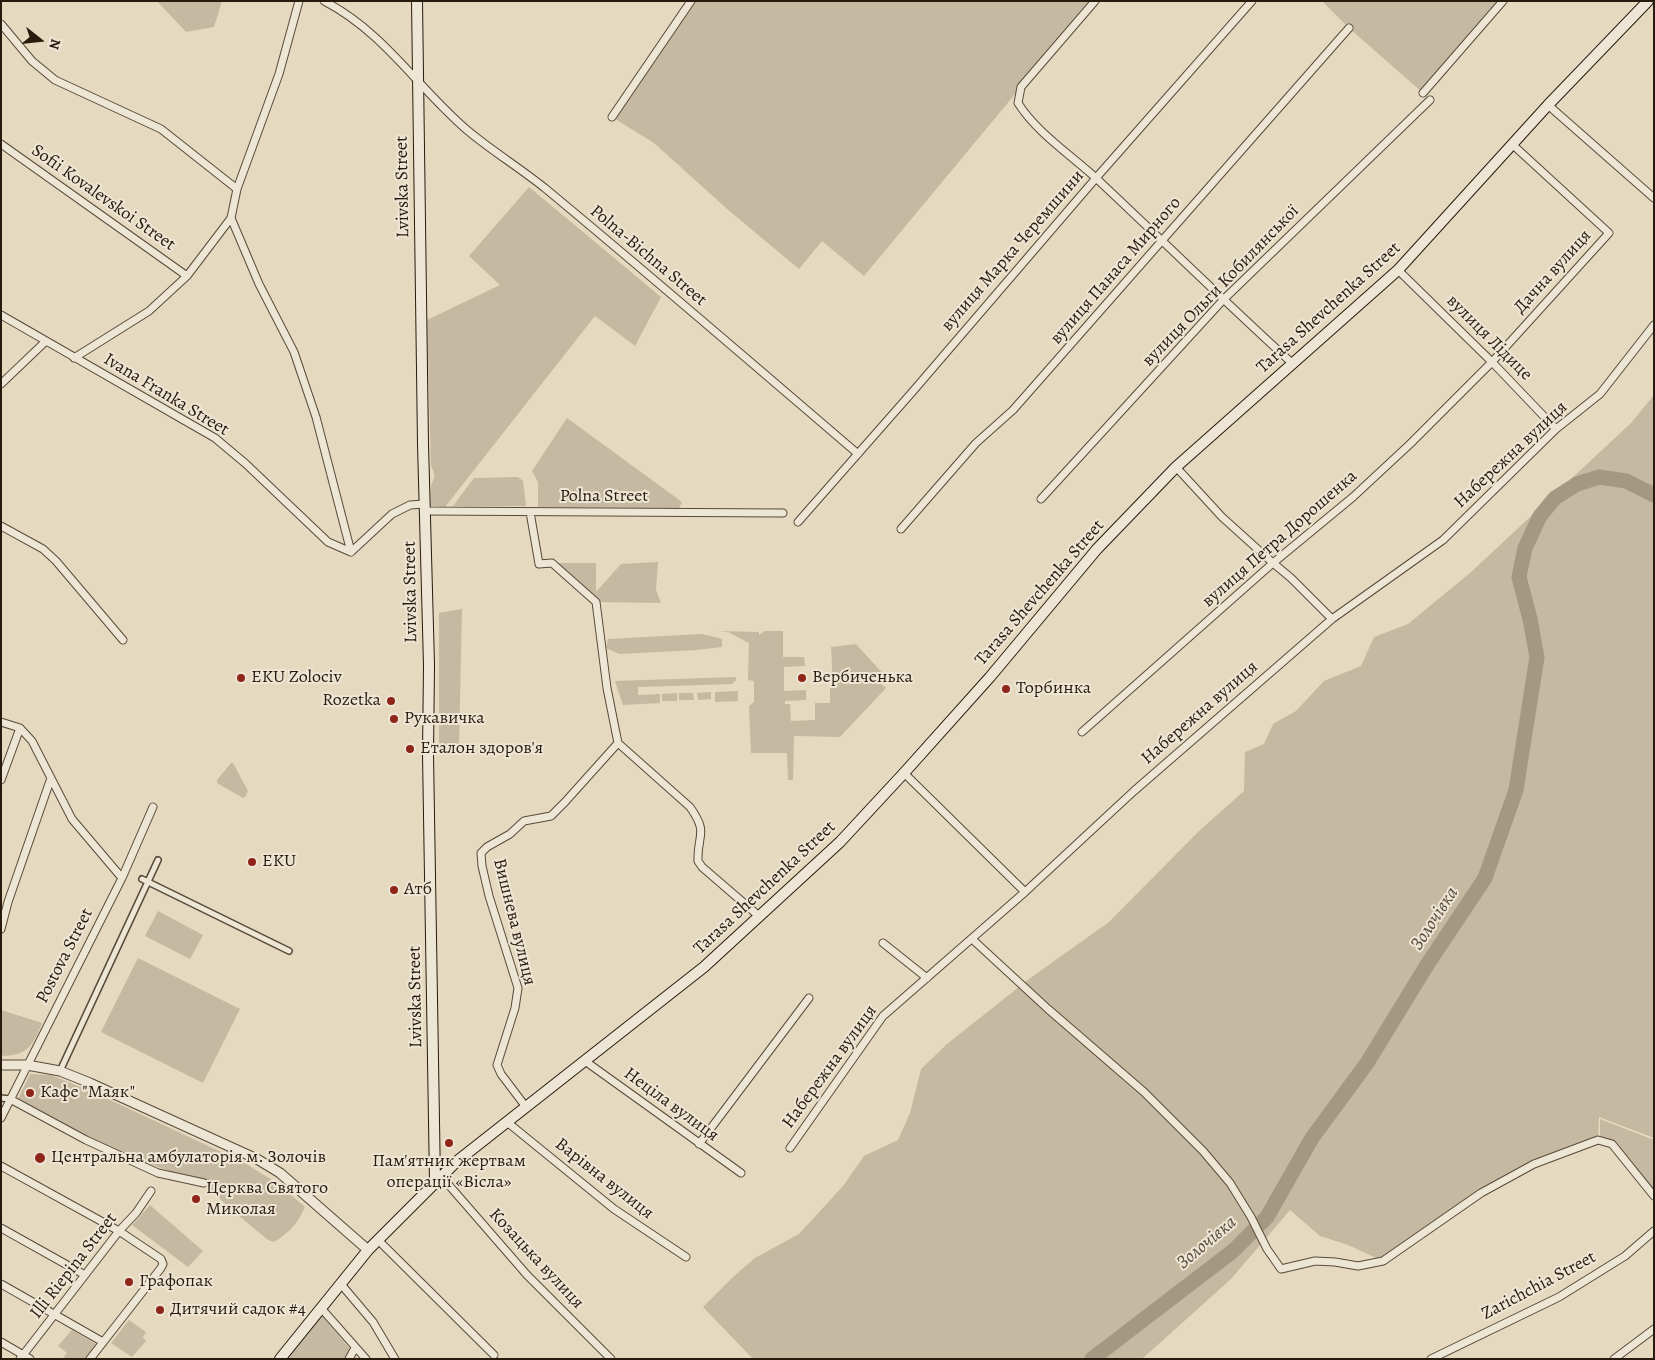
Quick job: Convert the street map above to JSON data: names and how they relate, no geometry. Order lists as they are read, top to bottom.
{
  "streets": {
    "main road": ["Lvivska Street", "Tarasa Shevchenka Street"],
    "street": [
      "Sofii Kovalevskoi Street",
      "вулиця Марка Черемшини",
      "Polna-Bichna Street",
      "вулиця Панаса Мирного",
      "Дачна вулиця",
      "вулиця Ольги Кобилянської",
      "вулиця Лідице",
      "Ivana Franka Street",
      "Набережна вулиця",
      "Polna Street",
      "вулиця Петра Дорошенка",
      "Вишнева вулиця",
      "Postova Street",
      "Неціла вулиця",
      "Варівна вулиця",
      "Козацька вулиця",
      "Illi Riepina Street",
      "Zarichchia Street"
    ]
  },
  "crossings": [
    ["Lvivska Street", "Polna-Bichna Street"],
    ["Lvivska Street", "Tarasa Shevchenka Street"],
    ["Lvivska Street", "Polna Street"],
    ["Lvivska Street", "Козацька вулиця"],
    ["вулиця Марка Черемшини", "Polna-Bichna Street"],
    ["Дачна вулиця", "Tarasa Shevchenka Street"],
    ["Дачна вулиця", "вулиця Лідице"],
    ["Дачна вулиця", "вулиця Петра Дорошенка"],
    ["Tarasa Shevchenka Street", "вулиця Лідице"],
    ["Tarasa Shevchenka Street", "Вишнева вулиця"],
    ["Tarasa Shevchenka Street", "Неціла вулиця"],
    ["Tarasa Shevchenka Street", "Варівна вулиця"],
    ["Tarasa Shevchenka Street", "Козацька вулиця"],
    ["вулиця Лідице", "Набережна вулиця"],
    ["вулиця Лідице", "вулиця Петра Дорошенка"],
    ["Ivana Franka Street", "Polna Street"]
  ],
  "water": ["Золочівка"],
  "places": [
    "EKU Zolociv",
    "Вербиченька",
    "Торбинка",
    "Rozetka",
    "Рукавичка",
    "Еталон здоров'я",
    "EKU",
    "Атб",
    "Кафе \"Маяк\"",
    "Пам'ятник жертвам операції «Вісла»",
    "Центральна амбулаторія м. Золочів",
    "Церква Святого Миколая",
    "Графопак",
    "Дитячий садок #4"
  ],
  "north": "right"
}
